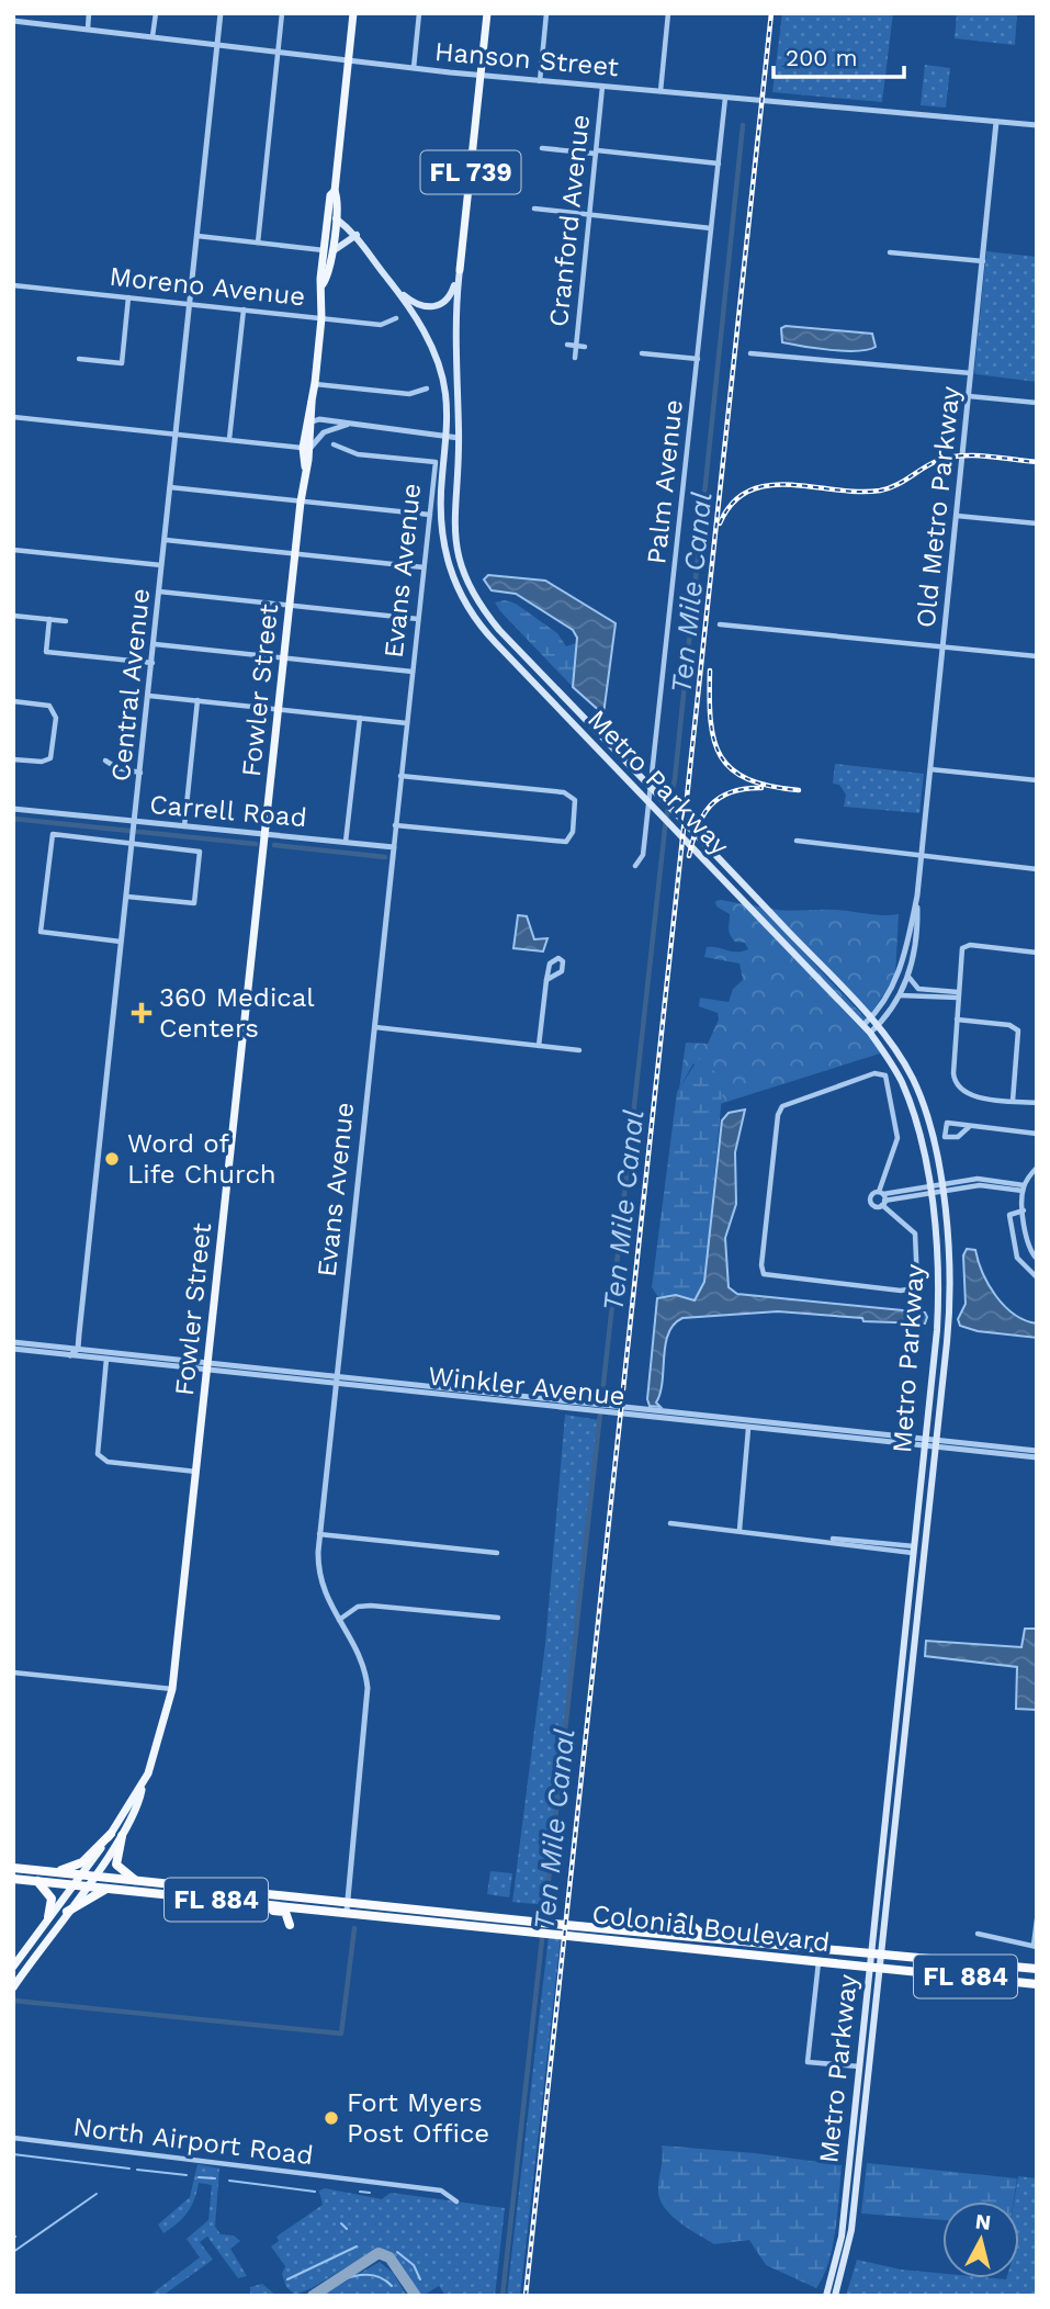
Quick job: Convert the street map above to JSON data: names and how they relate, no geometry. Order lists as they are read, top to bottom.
{
  "streets": {
    "highway": ["FL 884", "Colonial Boulevard"],
    "main road": ["FL 739", "Fowler Street", "Metro Parkway"],
    "street": [
      "Hanson Street",
      "Cranford Avenue",
      "Moreno Avenue",
      "Palm Avenue",
      "Old Metro Parkway",
      "Evans Avenue",
      "Central Avenue",
      "Carrell Road",
      "Winkler Avenue",
      "North Airport Road"
    ]
  },
  "crossings": [
    ["Hanson Street", "FL 739"],
    ["Hanson Street", "Cranford Avenue"],
    ["Hanson Street", "Palm Avenue"],
    ["Hanson Street", "Old Metro Parkway"],
    ["Hanson Street", "Central Avenue"],
    ["Hanson Street", "Fowler Street"],
    ["FL 739", "Fowler Street"],
    ["FL 739", "Metro Parkway"],
    ["Moreno Avenue", "Central Avenue"],
    ["Moreno Avenue", "Fowler Street"],
    ["Old Metro Parkway", "Metro Parkway"],
    ["Evans Avenue", "Carrell Road"],
    ["Evans Avenue", "Winkler Avenue"],
    ["Evans Avenue", "Colonial Boulevard"],
    ["Central Avenue", "Carrell Road"],
    ["Central Avenue", "Winkler Avenue"],
    ["Fowler Street", "Metro Parkway"],
    ["Fowler Street", "Carrell Road"],
    ["Fowler Street", "Winkler Avenue"],
    ["Fowler Street", "Colonial Boulevard"],
    ["Metro Parkway", "Winkler Avenue"],
    ["Metro Parkway", "Colonial Boulevard"]
  ],
  "water": ["Ten Mile Canal"],
  "places": {
    "health": ["360 Medical Centers"],
    "other": ["Word of Life Church", "Fort Myers Post Office"]
  },
  "scale_bar": "200 m",
  "north": "top"
}
